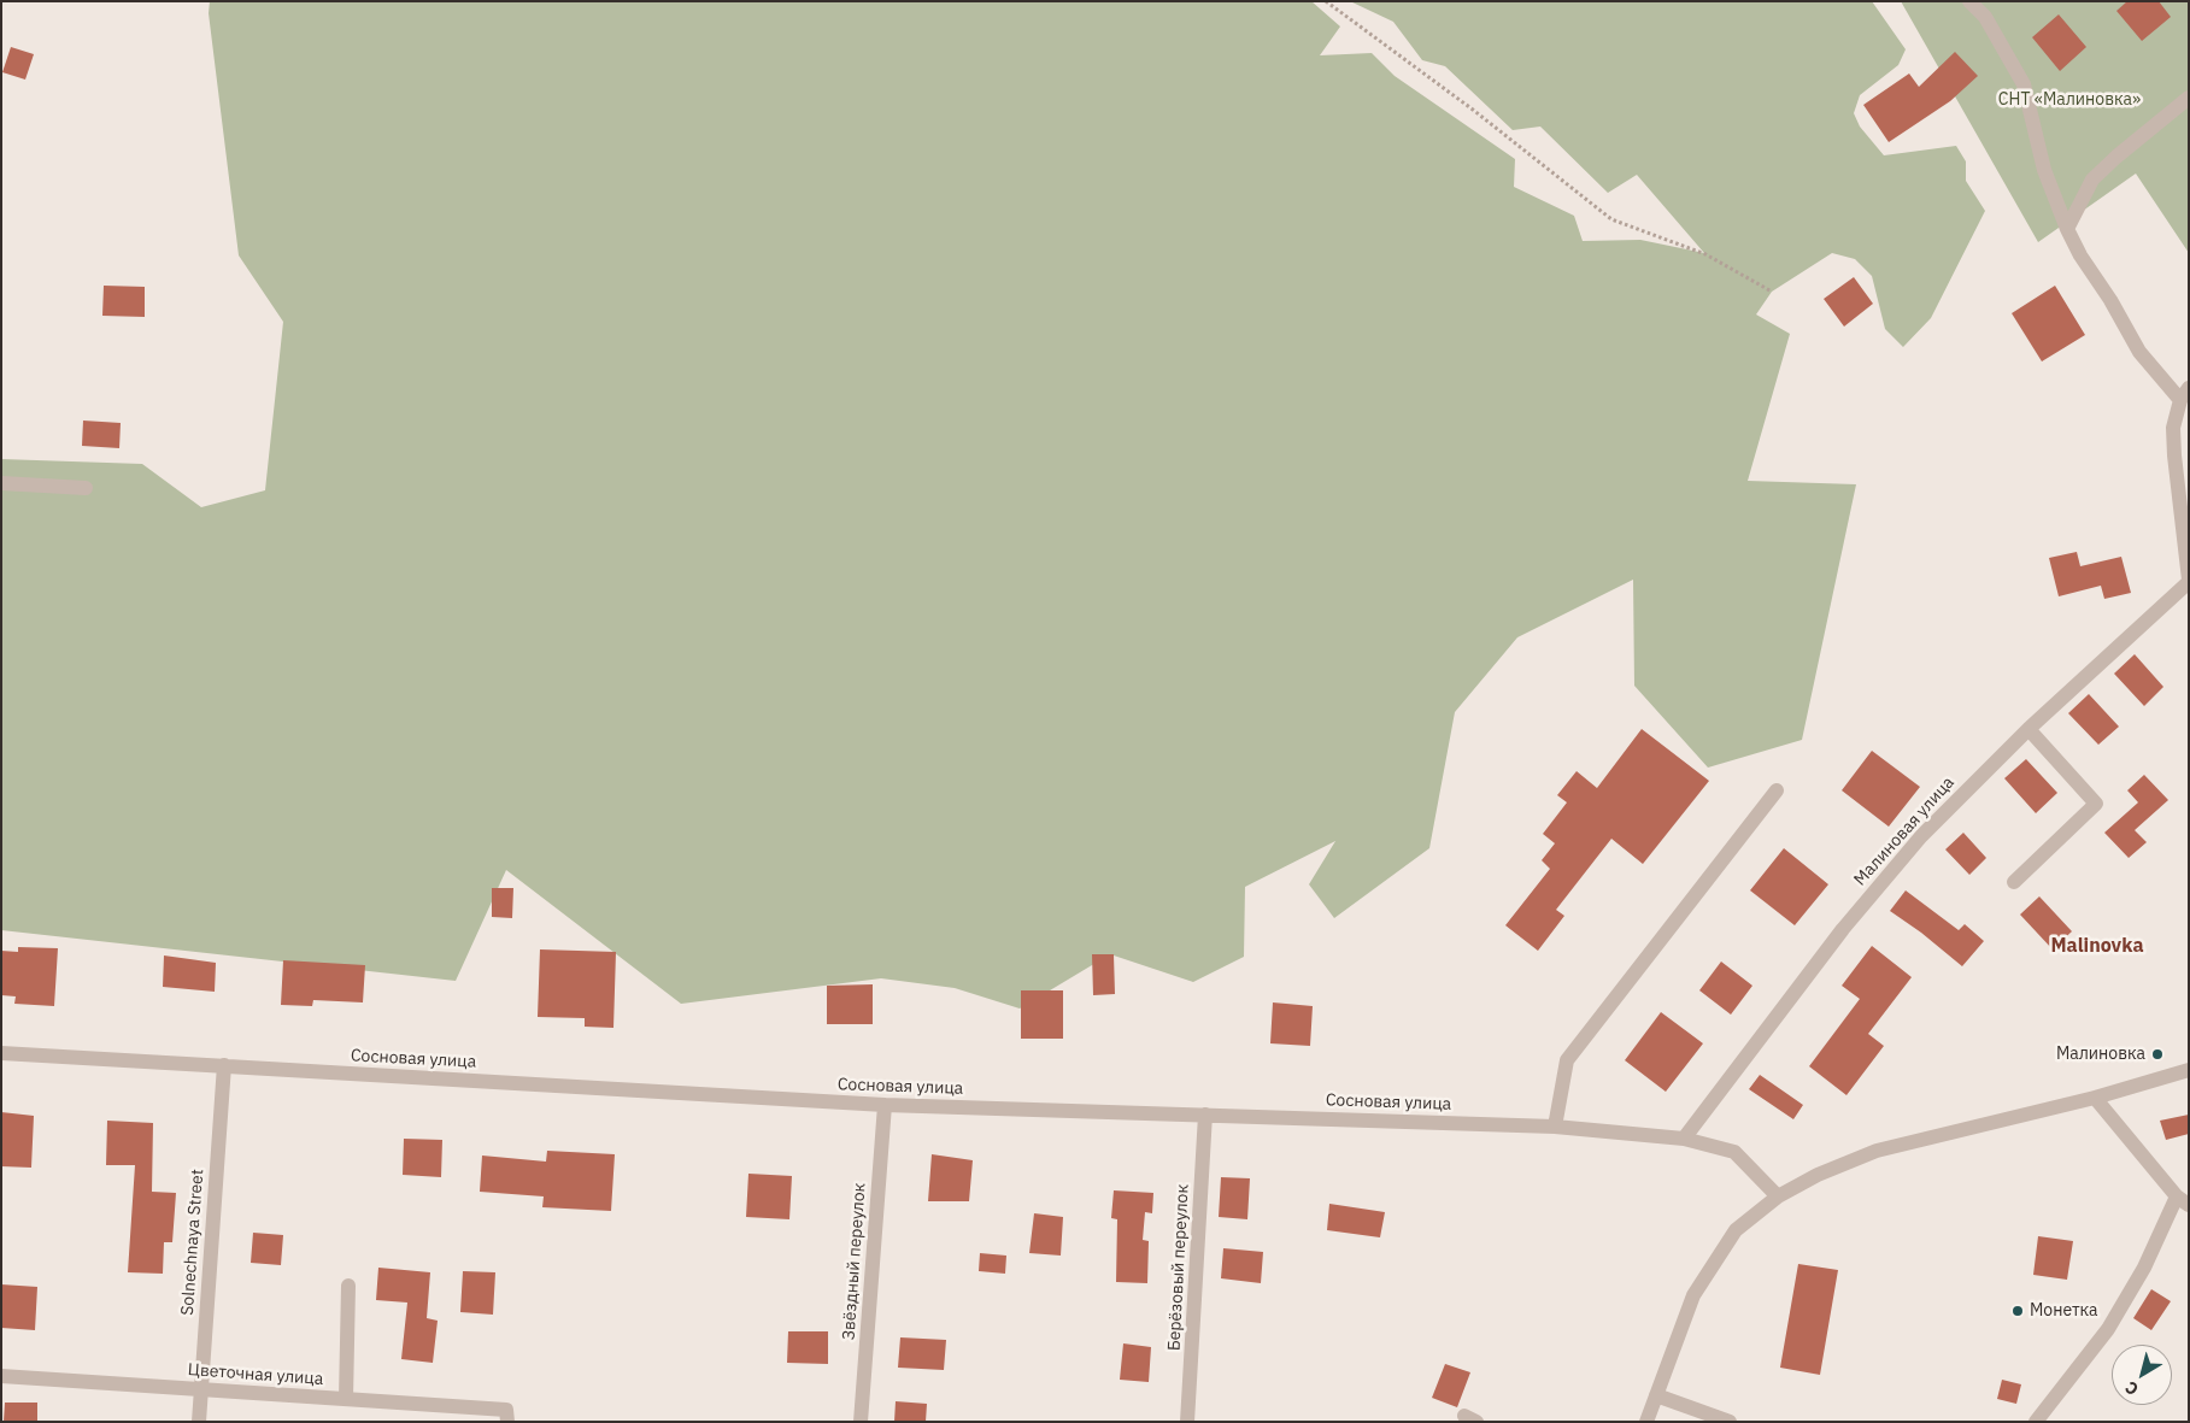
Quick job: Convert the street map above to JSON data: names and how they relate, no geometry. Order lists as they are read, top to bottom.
{
  "streets": {
    "street": [
      "Малиновая улица",
      "Сосновая улица",
      "Solnechnaya Street",
      "Звёздный переулок",
      "Берёзовый переулок",
      "Цветочная улица"
    ]
  },
  "crossings": [
    ["Малиновая улица", "Сосновая улица"],
    ["Сосновая улица", "Solnechnaya Street"],
    ["Сосновая улица", "Звёздный переулок"],
    ["Сосновая улица", "Берёзовый переулок"],
    ["Solnechnaya Street", "Цветочная улица"]
  ],
  "districts": ["Malinovka"],
  "parks": ["СНТ «Малиновка»"],
  "places": ["Малиновка", "Монетка"],
  "north": "bottom left"
}
